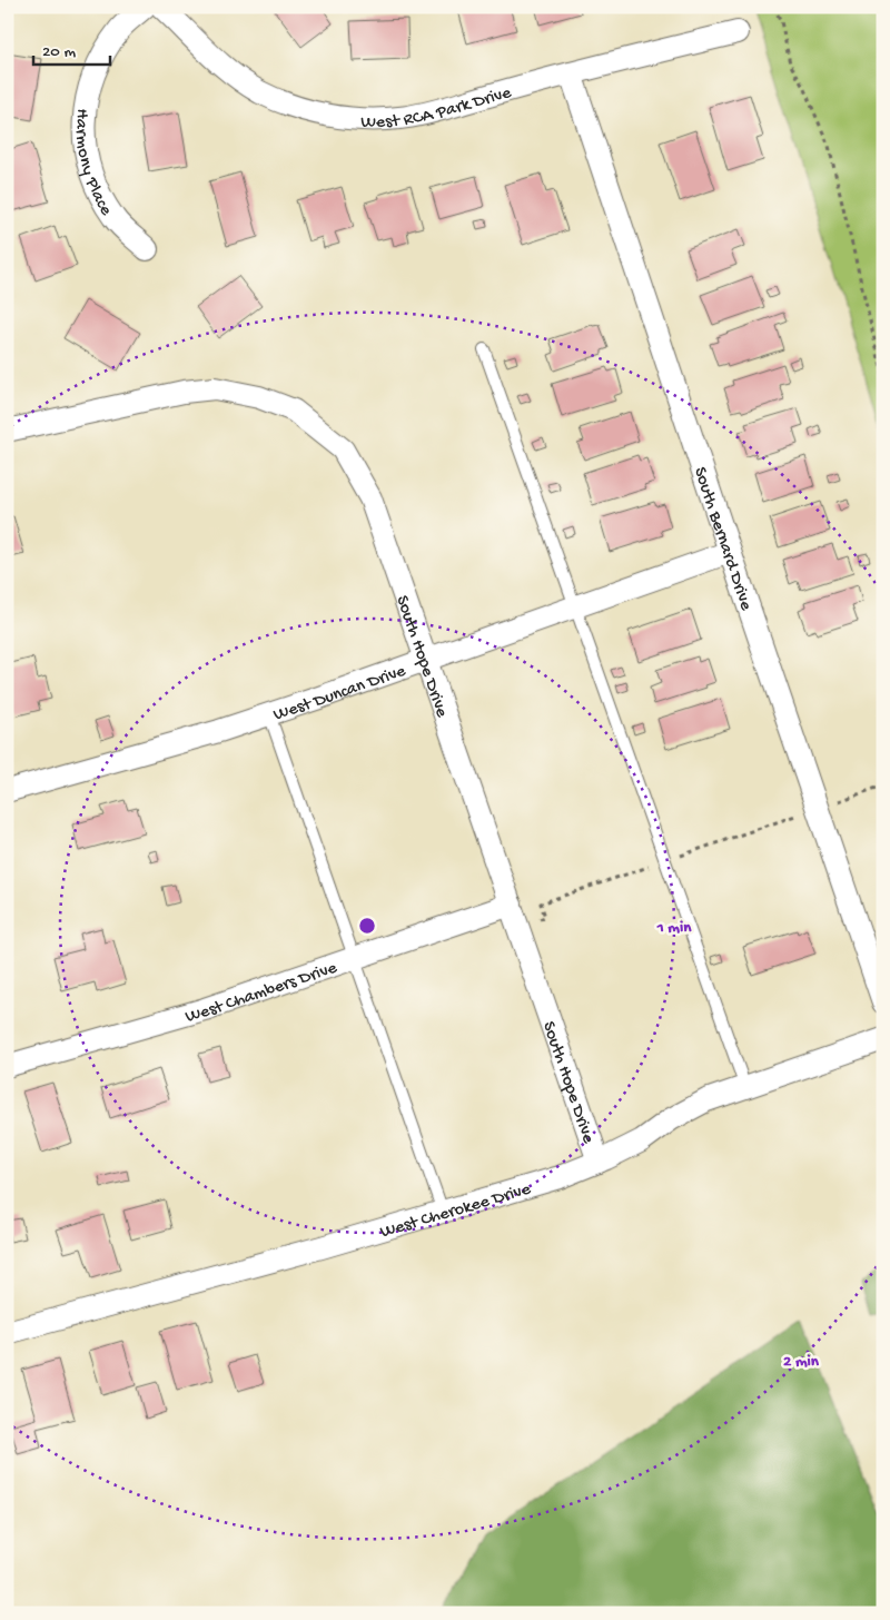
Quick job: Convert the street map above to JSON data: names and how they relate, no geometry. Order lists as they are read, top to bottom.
{
  "streets": {
    "street": [
      "West RCA Park Drive",
      "Harmony Place",
      "South Bernard Drive",
      "South Hope Drive",
      "West Duncan Drive",
      "West Chambers Drive",
      "West Cherokee Drive"
    ]
  },
  "crossings": [
    ["West RCA Park Drive", "South Bernard Drive"],
    ["South Bernard Drive", "West Duncan Drive"],
    ["South Hope Drive", "West Duncan Drive"],
    ["South Hope Drive", "West Chambers Drive"],
    ["South Hope Drive", "West Cherokee Drive"]
  ],
  "scale_bar": "20 m",
  "rings": ["1 min", "2 min"]
}
